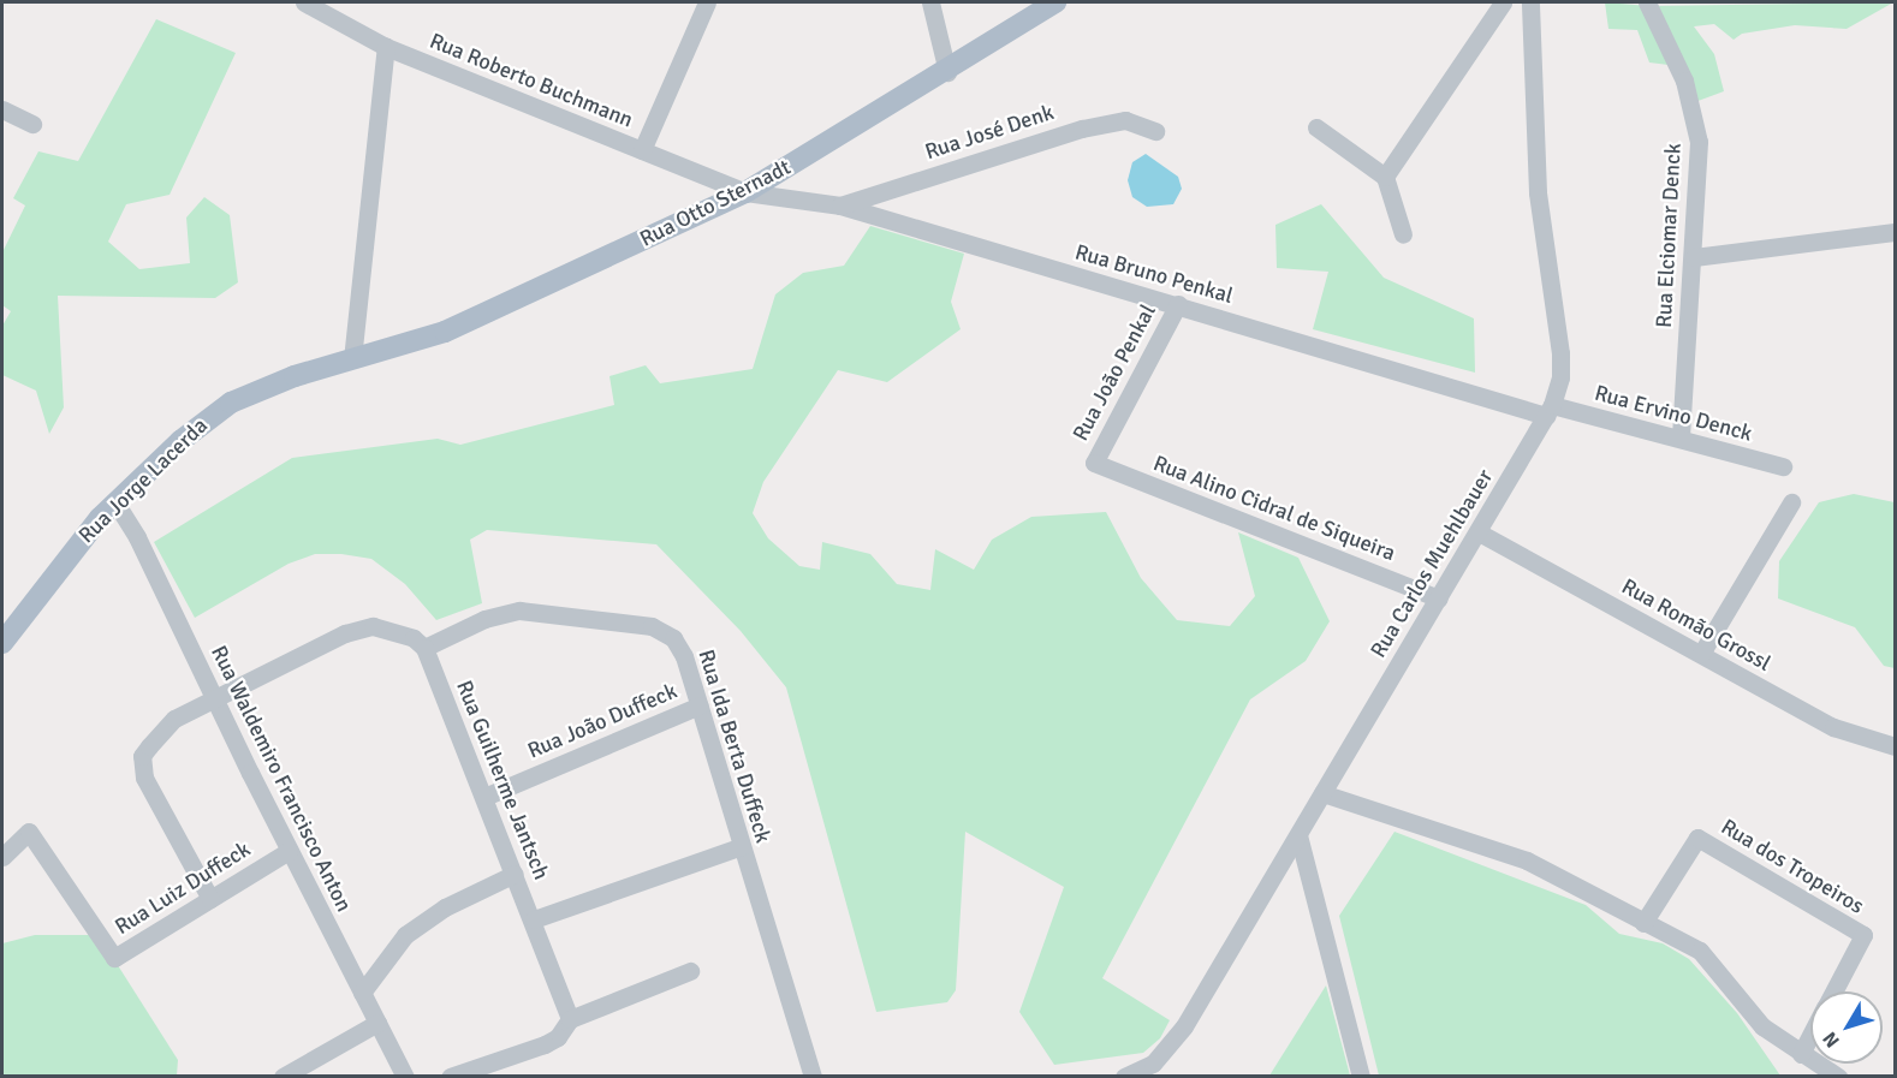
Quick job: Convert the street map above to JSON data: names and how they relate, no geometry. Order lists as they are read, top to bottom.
{
  "streets": {
    "main road": ["Rua Otto Sternadt", "Rua Jorge Lacerda"],
    "street": [
      "Rua Roberto Buchmann",
      "Rua José Denk",
      "Rua Elciomar Denck",
      "Rua Bruno Penkal",
      "Rua João Penkal",
      "Rua Ervino Denck",
      "Rua Alino Cidral de Siqueira",
      "Rua Carlos Muehlbauer",
      "Rua Romão Grossl",
      "Rua João Duffeck",
      "Rua Ida Berta Duffeck",
      "Rua Waldemiro Francisco Anton",
      "Rua Guilherme Jantsch",
      "Rua dos Tropeiros",
      "Rua Luiz Duffeck"
    ]
  },
  "crossings": [
    ["Rua Roberto Buchmann", "Rua Otto Sternadt"],
    ["Rua Roberto Buchmann", "Rua Bruno Penkal"],
    ["Rua José Denk", "Rua Bruno Penkal"],
    ["Rua Otto Sternadt", "Rua Bruno Penkal"],
    ["Rua Otto Sternadt", "Rua Jorge Lacerda"],
    ["Rua Elciomar Denck", "Rua Ervino Denck"],
    ["Rua Bruno Penkal", "Rua João Penkal"],
    ["Rua Bruno Penkal", "Rua Ervino Denck"],
    ["Rua Bruno Penkal", "Rua Carlos Muehlbauer"],
    ["Rua João Penkal", "Rua Alino Cidral de Siqueira"],
    ["Rua Ervino Denck", "Rua Carlos Muehlbauer"],
    ["Rua Jorge Lacerda", "Rua Waldemiro Francisco Anton"],
    ["Rua Alino Cidral de Siqueira", "Rua Carlos Muehlbauer"],
    ["Rua Carlos Muehlbauer", "Rua Romão Grossl"],
    ["Rua João Duffeck", "Rua Ida Berta Duffeck"],
    ["Rua João Duffeck", "Rua Guilherme Jantsch"],
    ["Rua Ida Berta Duffeck", "Rua Guilherme Jantsch"],
    ["Rua Waldemiro Francisco Anton", "Rua Luiz Duffeck"]
  ],
  "north": "bottom left"
}
